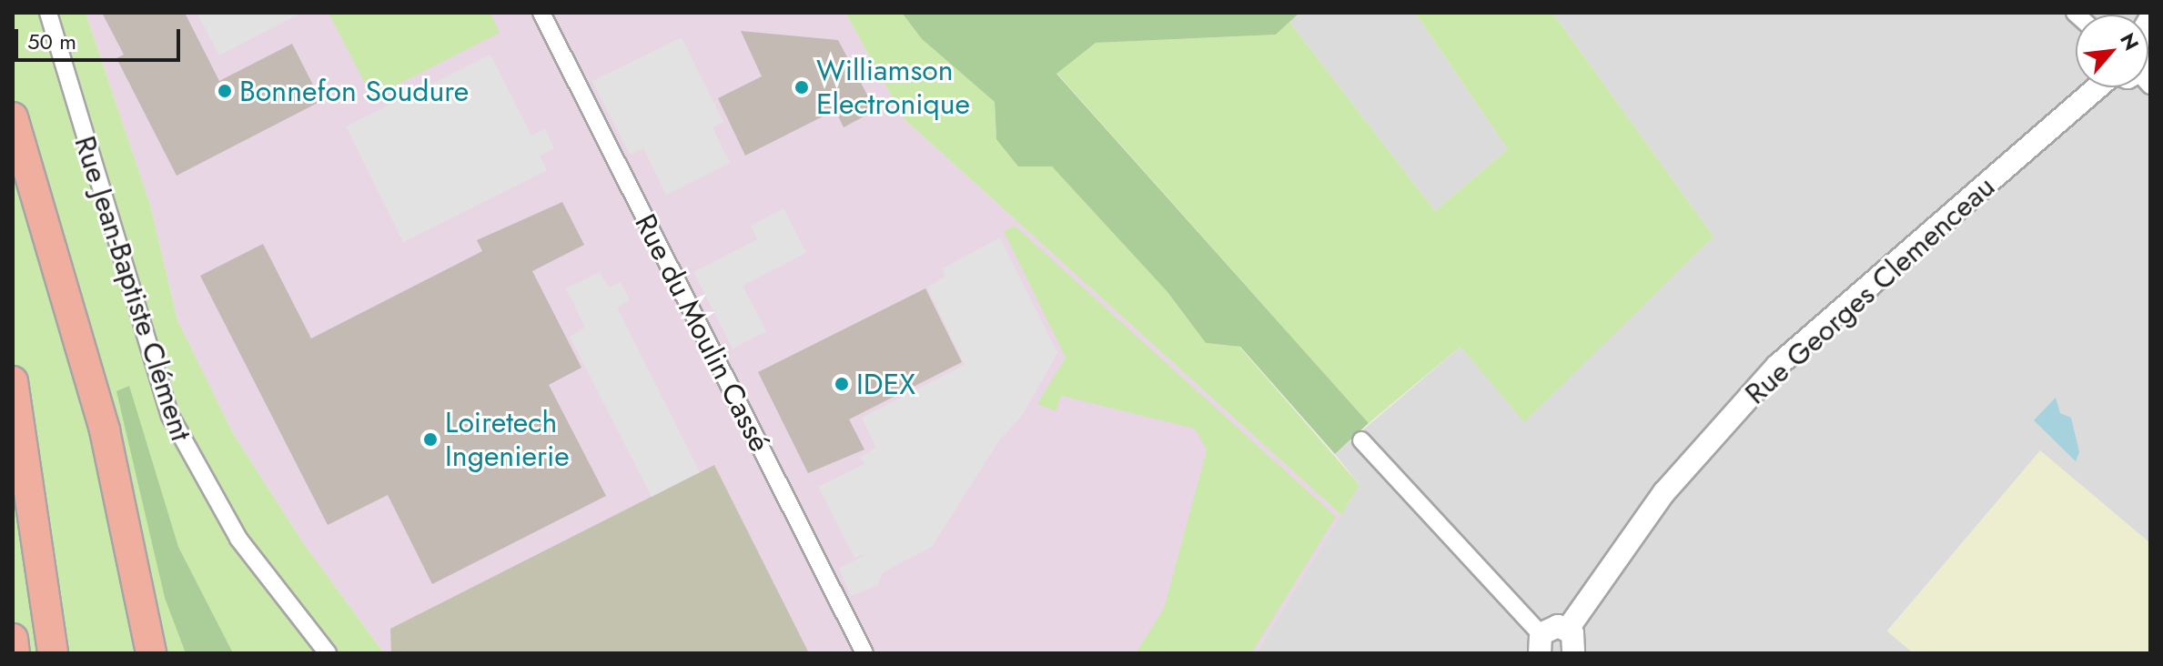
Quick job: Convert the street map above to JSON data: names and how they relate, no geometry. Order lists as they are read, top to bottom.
{
  "streets": {
    "street": ["Rue Jean-Baptiste Clément", "Rue Georges Clemenceau", "Rue du Moulin Cassé"]
  },
  "places": [
    "Williamson Electronique",
    "Bonnefon Soudure",
    "IDEX",
    "Loiretech Ingenierie"
  ],
  "scale_bar": "50 m",
  "north": "top right"
}
